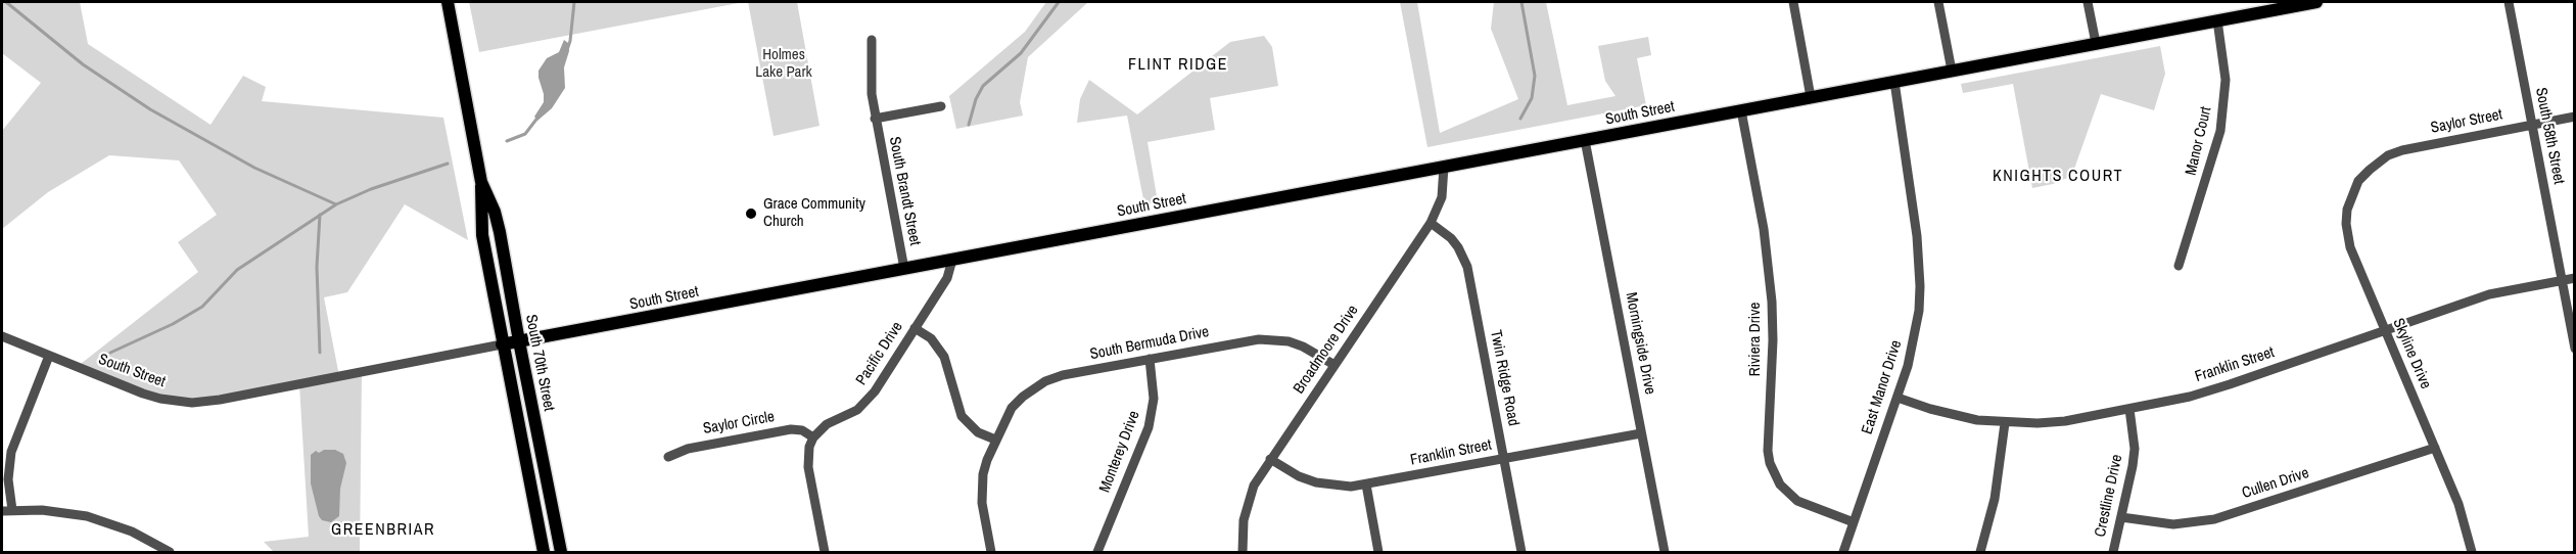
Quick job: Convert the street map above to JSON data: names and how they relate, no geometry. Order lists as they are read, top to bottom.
{
  "streets": {
    "main road": ["South Street", "South 70th Street"],
    "street": [
      "Saylor Street",
      "South 58th Street",
      "Manor Court",
      "South Brandt Street",
      "Riviera Drive",
      "South Bermuda Drive",
      "Morningside Drive",
      "Broadmoore Drive",
      "Pacific Drive",
      "Skyline Drive",
      "Franklin Street",
      "Twin Ridge Road",
      "East Manor Drive",
      "Saylor Circle",
      "Monterey Drive",
      "Cullen Drive",
      "Crestline Drive"
    ]
  },
  "crossings": [
    ["South Street", "Manor Court"],
    ["South Street", "South Brandt Street"],
    ["South Street", "Riviera Drive"],
    ["South Street", "Morningside Drive"],
    ["South Street", "Broadmoore Drive"],
    ["South Street", "Pacific Drive"],
    ["South Street", "South 70th Street"],
    ["South Street", "East Manor Drive"],
    ["Saylor Street", "South 58th Street"],
    ["Saylor Street", "Skyline Drive"],
    ["South 58th Street", "Franklin Street"],
    ["Riviera Drive", "East Manor Drive"],
    ["South Bermuda Drive", "Broadmoore Drive"],
    ["South Bermuda Drive", "Monterey Drive"],
    ["Morningside Drive", "Franklin Street"],
    ["Broadmoore Drive", "Franklin Street"],
    ["Broadmoore Drive", "Twin Ridge Road"],
    ["Pacific Drive", "Saylor Circle"],
    ["Skyline Drive", "Franklin Street"],
    ["Skyline Drive", "Cullen Drive"],
    ["Franklin Street", "Twin Ridge Road"],
    ["Franklin Street", "East Manor Drive"],
    ["Franklin Street", "Crestline Drive"],
    ["Cullen Drive", "Crestline Drive"]
  ],
  "districts": ["FLINT RIDGE", "KNIGHTS COURT", "GREENBRIAR"],
  "parks": ["Holmes Lake Park"],
  "places": ["Grace Community Church"]
}
